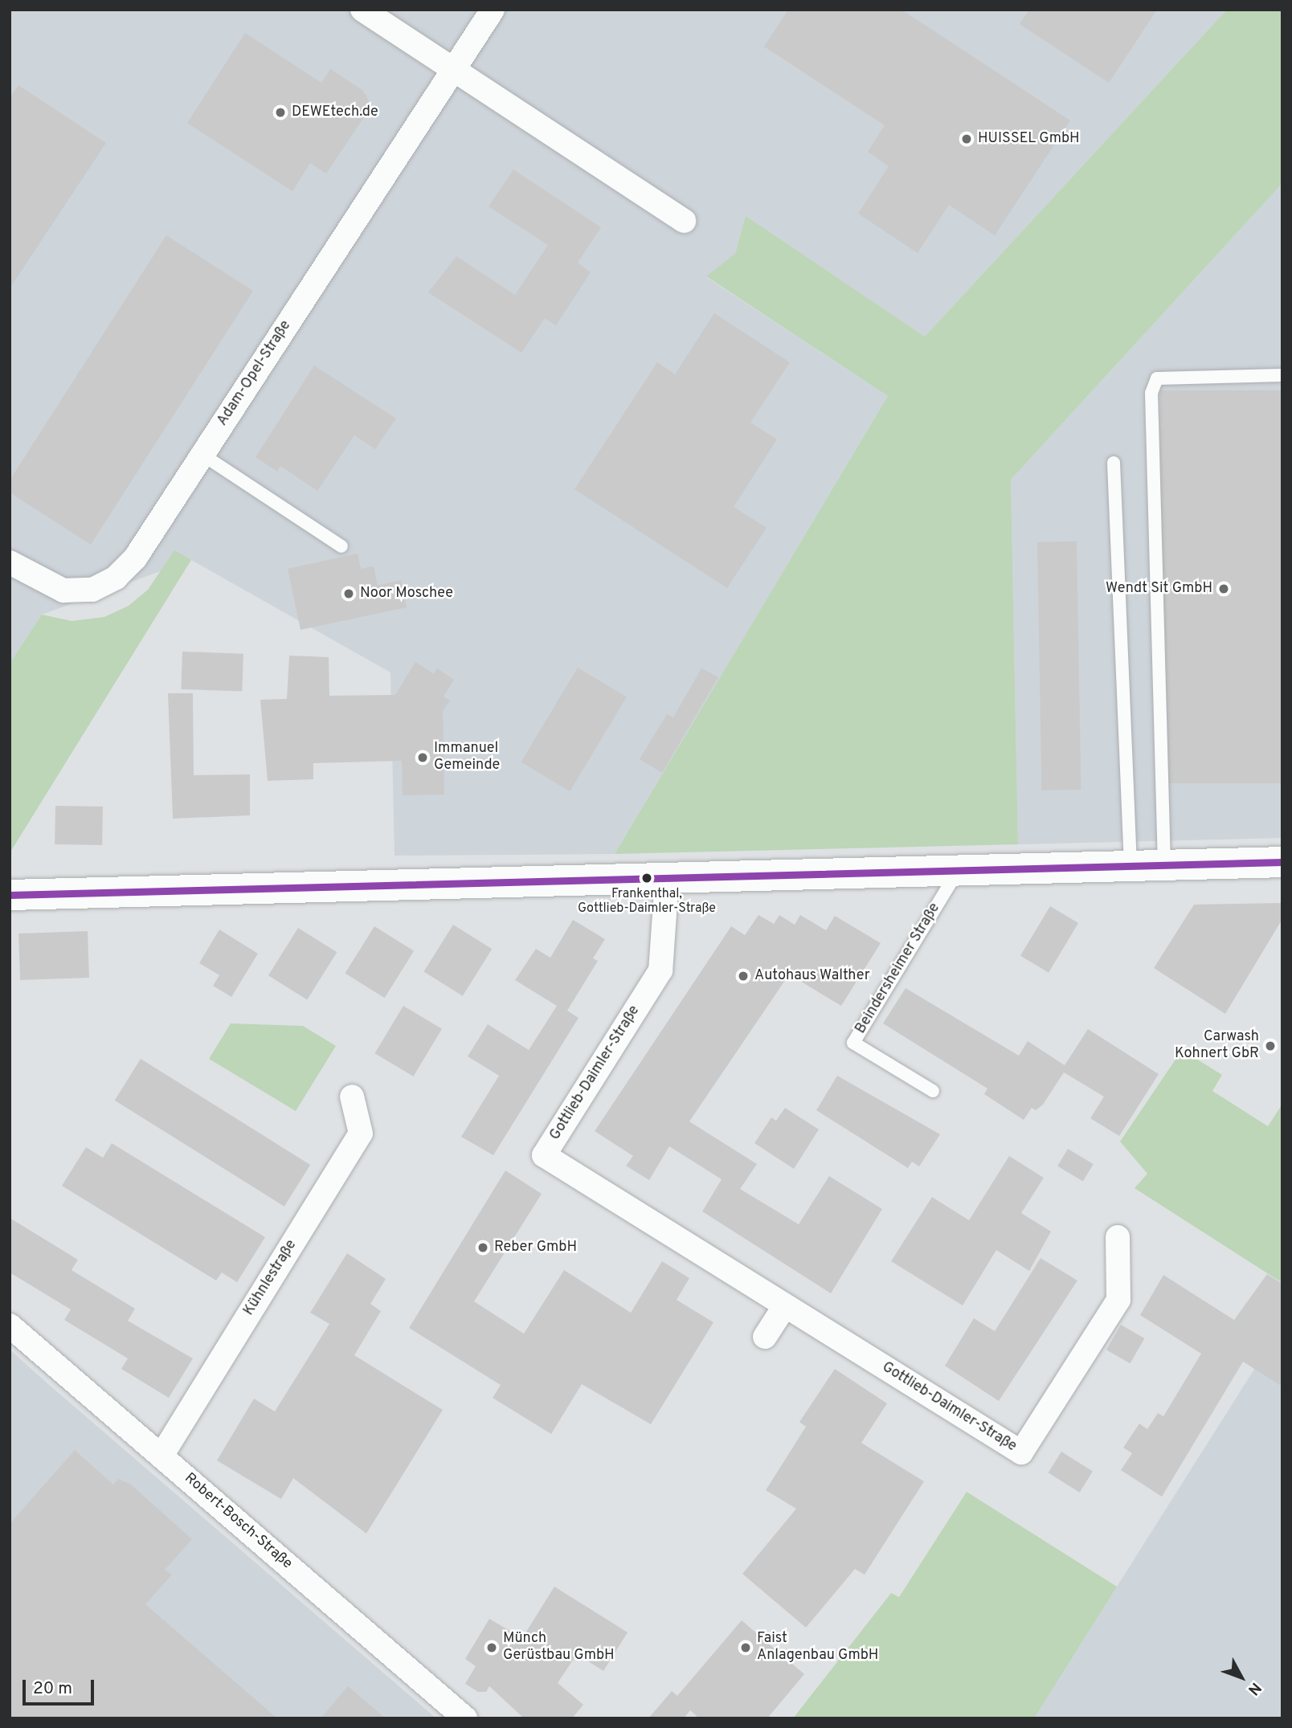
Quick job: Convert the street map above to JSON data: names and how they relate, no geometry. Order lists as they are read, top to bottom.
{
  "streets": {
    "street": [
      "Adam-Opel-Straße",
      "Gottlieb-Daimler-Straße",
      "Kühnlestraße",
      "Robert-Bosch-Straße"
    ],
    "lane": ["Beindersheimer Straße"]
  },
  "crossings": [
    ["Kühnlestraße", "Robert-Bosch-Straße"]
  ],
  "places": [
    "DEWEtech.de",
    "HUISSEL GmbH",
    "Wendt Sit GmbH",
    "Noor Moschee",
    "Immanuel Gemeinde",
    "Frankenthal, Gottlieb-Daimler-Straße",
    "Autohaus Walther",
    "Carwash Kohnert GbR",
    "Reber GmbH",
    "Münch Gerüstbau GmbH",
    "Faist Anlagenbau GmbH"
  ],
  "scale_bar": "20 m",
  "north": "bottom right"
}
